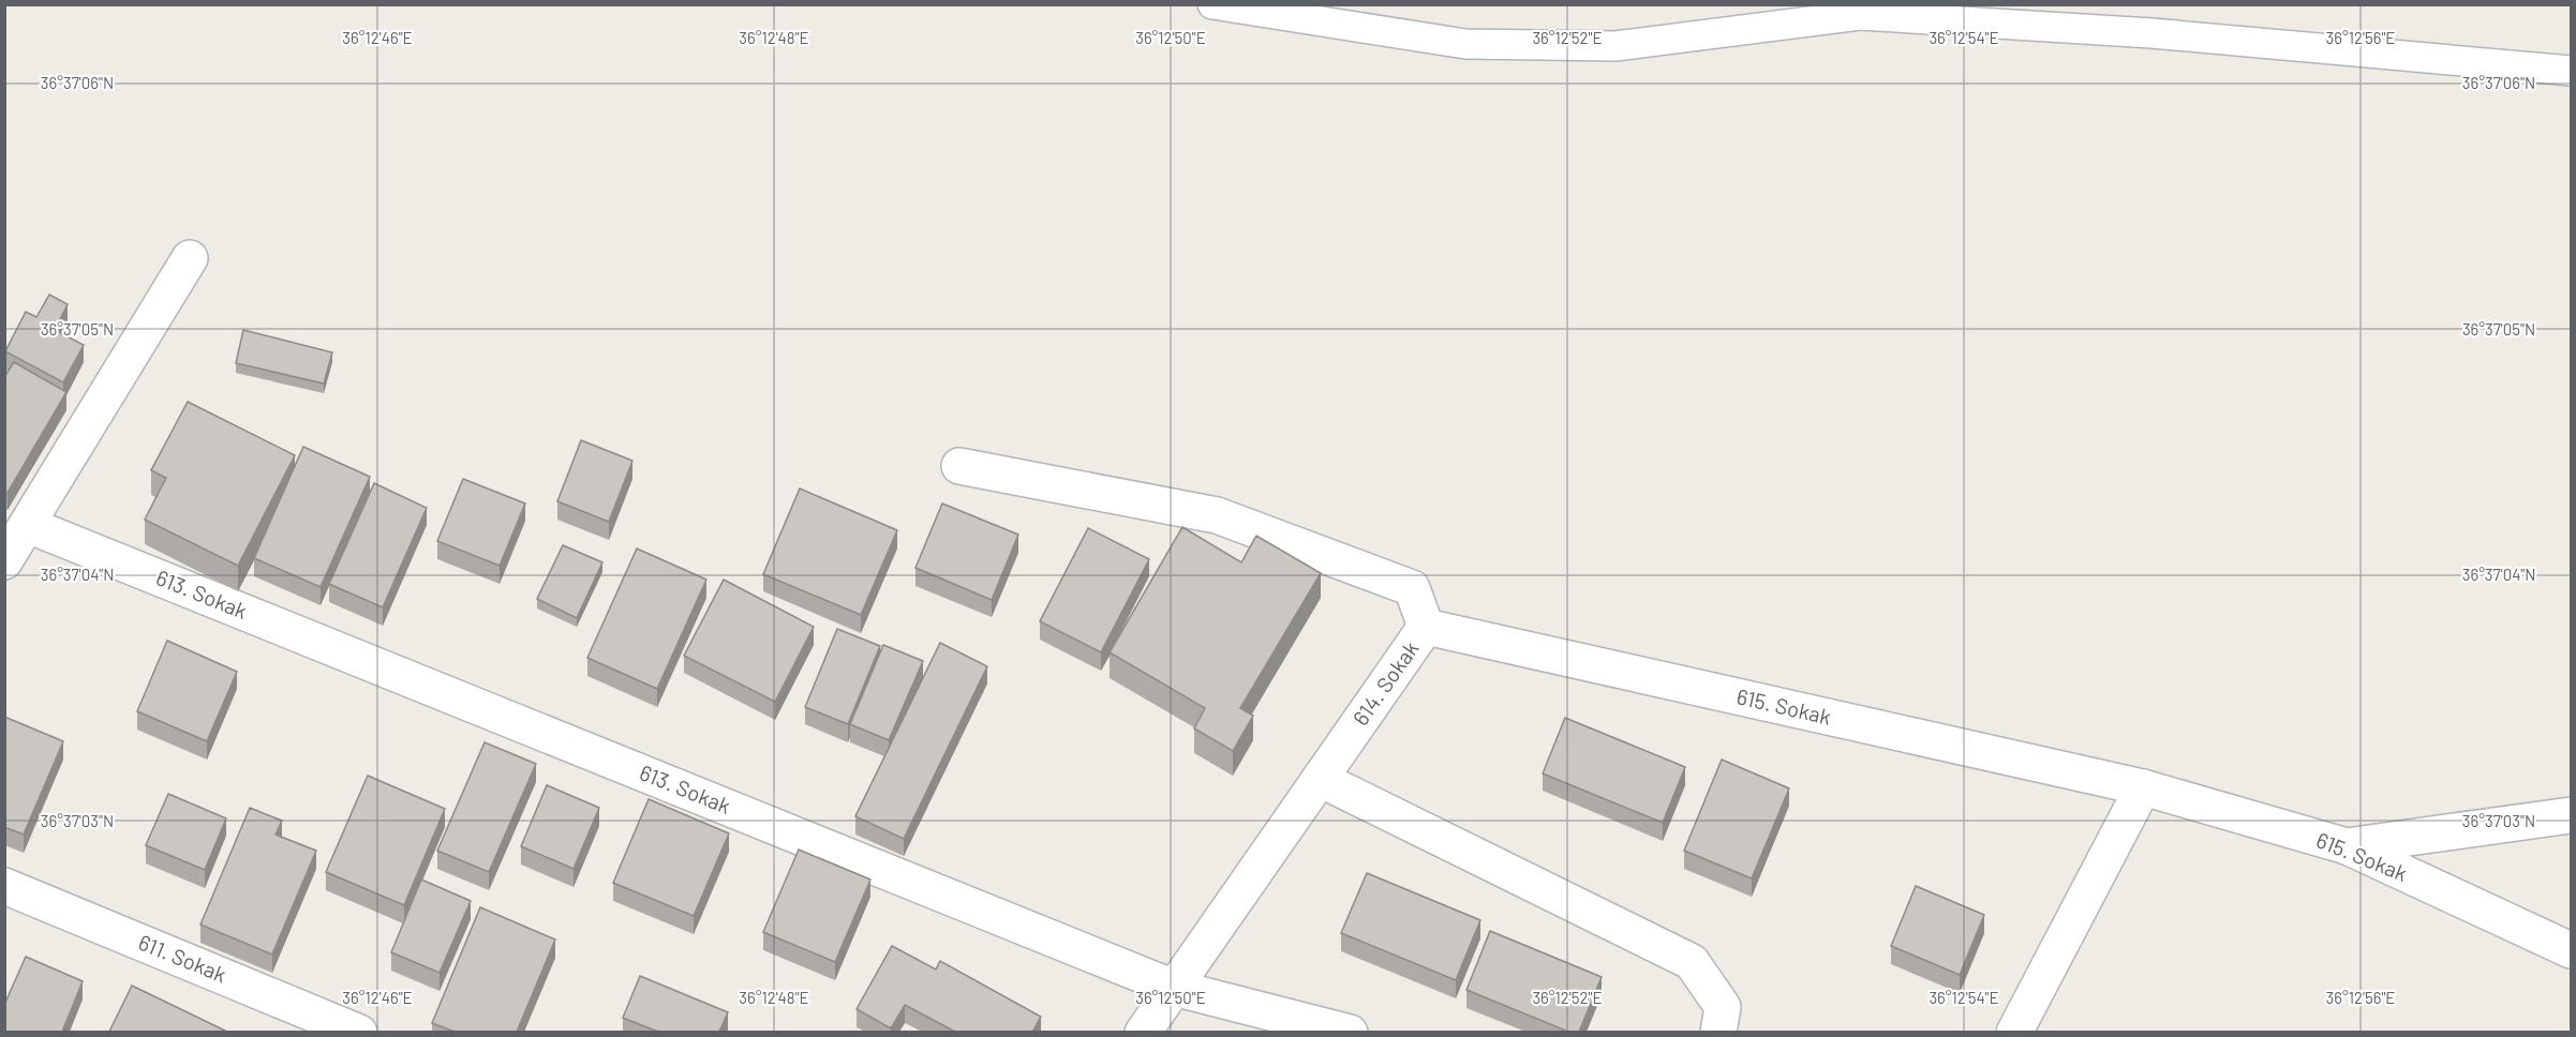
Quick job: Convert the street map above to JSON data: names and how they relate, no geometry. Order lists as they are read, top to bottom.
{
  "streets": {
    "street": [
      "613. Sokak",
      "614. Sokak",
      "615. Sokak",
      "611. Sokak"
    ]
  },
  "crossings": [
    ["613. Sokak", "614. Sokak"],
    ["614. Sokak", "615. Sokak"]
  ],
  "coordinates": [
    "36°12'46\"E",
    "36°12'48\"E",
    "36°12'50\"E",
    "36°12'52\"E",
    "36°12'54\"E",
    "36°12'56\"E",
    "36°37'06\"N",
    "36°37'05\"N",
    "36°37'04\"N",
    "36°37'03\"N"
  ]
}
